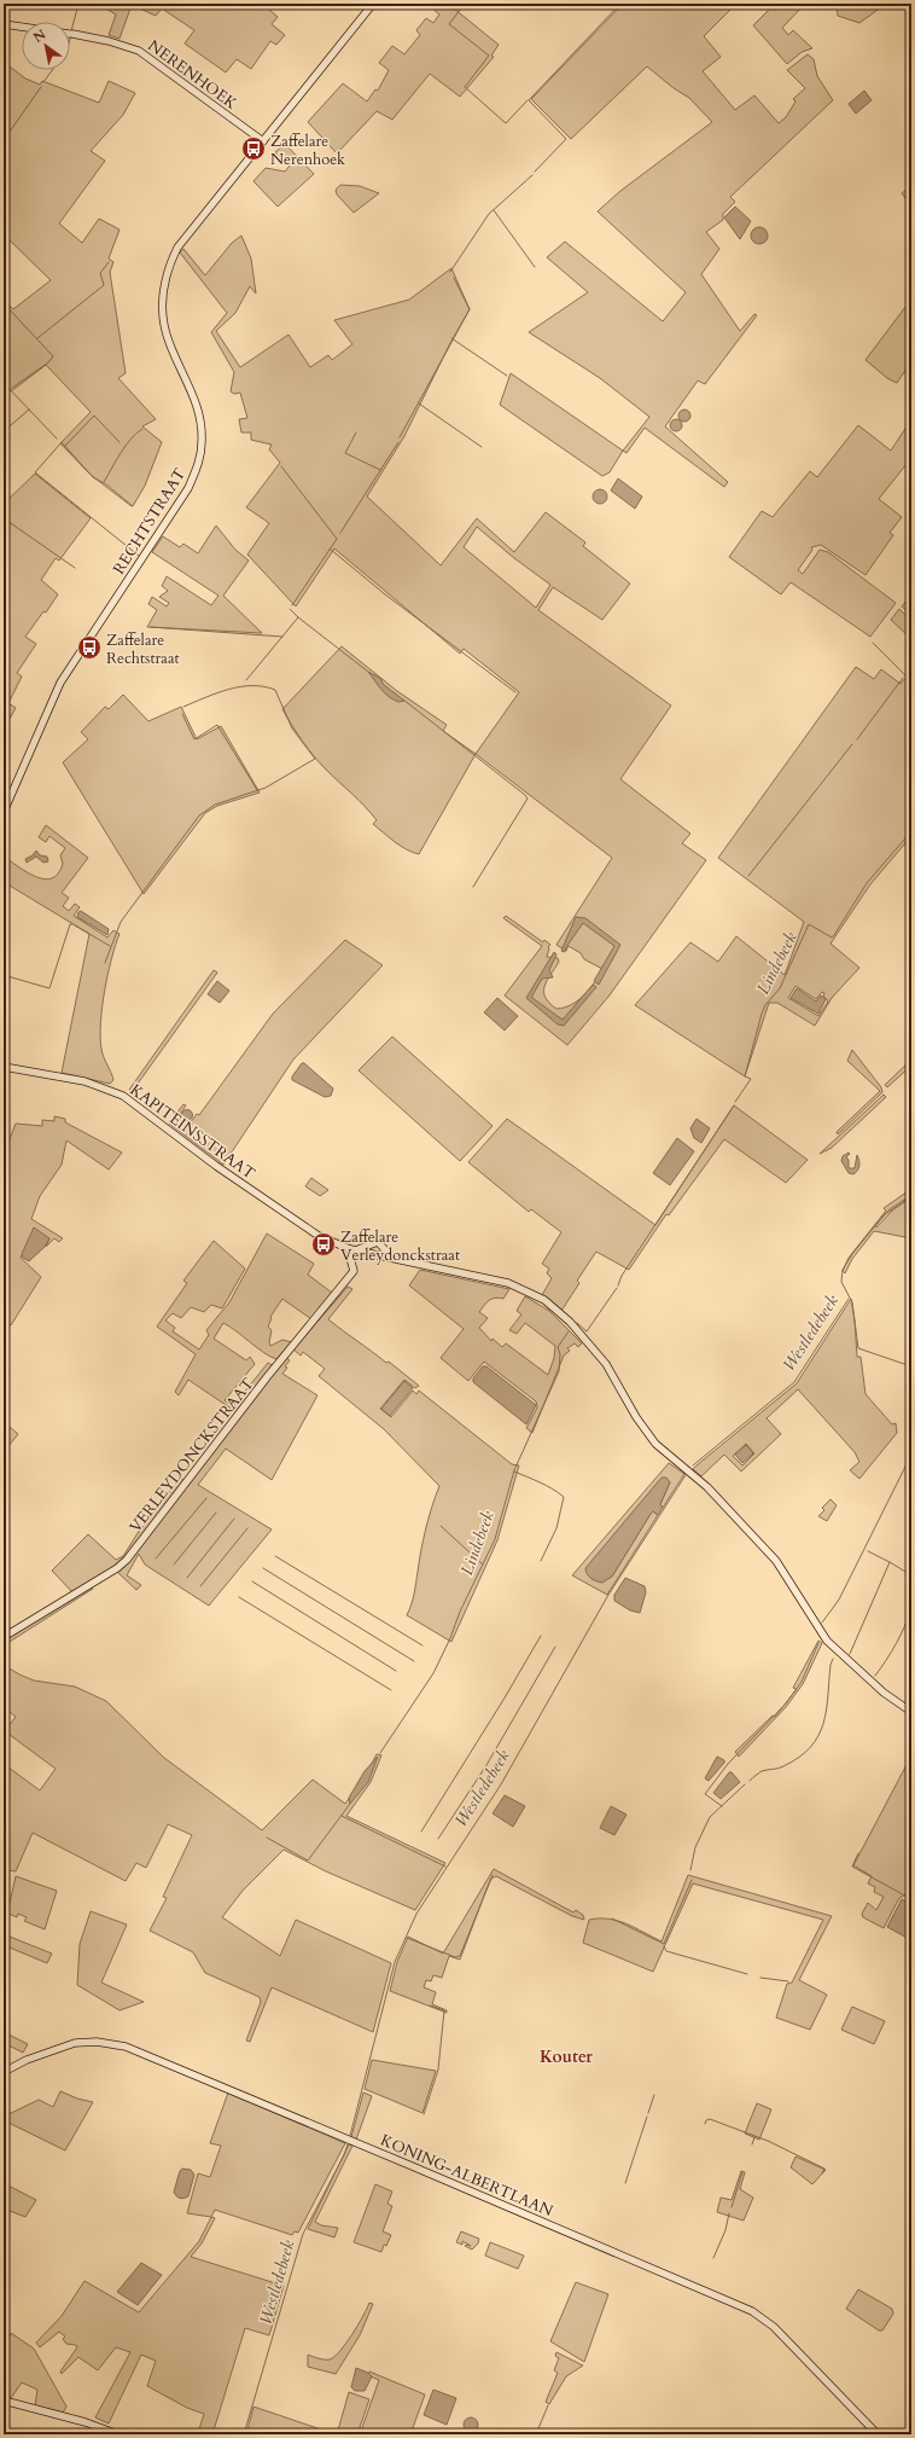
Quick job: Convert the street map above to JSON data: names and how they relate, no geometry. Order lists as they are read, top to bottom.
{
  "streets": {
    "street": [
      "NERENHOEK",
      "RECHTSTRAAT",
      "KAPITEINSSTRAAT",
      "VERLEYDONCKSTRAAT",
      "KONING-ALBERTLAAN"
    ]
  },
  "crossings": [
    ["NERENHOEK", "RECHTSTRAAT"],
    ["KAPITEINSSTRAAT", "VERLEYDONCKSTRAAT"]
  ],
  "districts": ["Kouter"],
  "water": ["Lindebeek", "Westledebeek"],
  "places": {
    "bus stop": ["Zaffelare Nerenhoek", "Zaffelare Rechtstraat", "Zaffelare Verleydonckstraat"]
  },
  "north": "top left"
}
